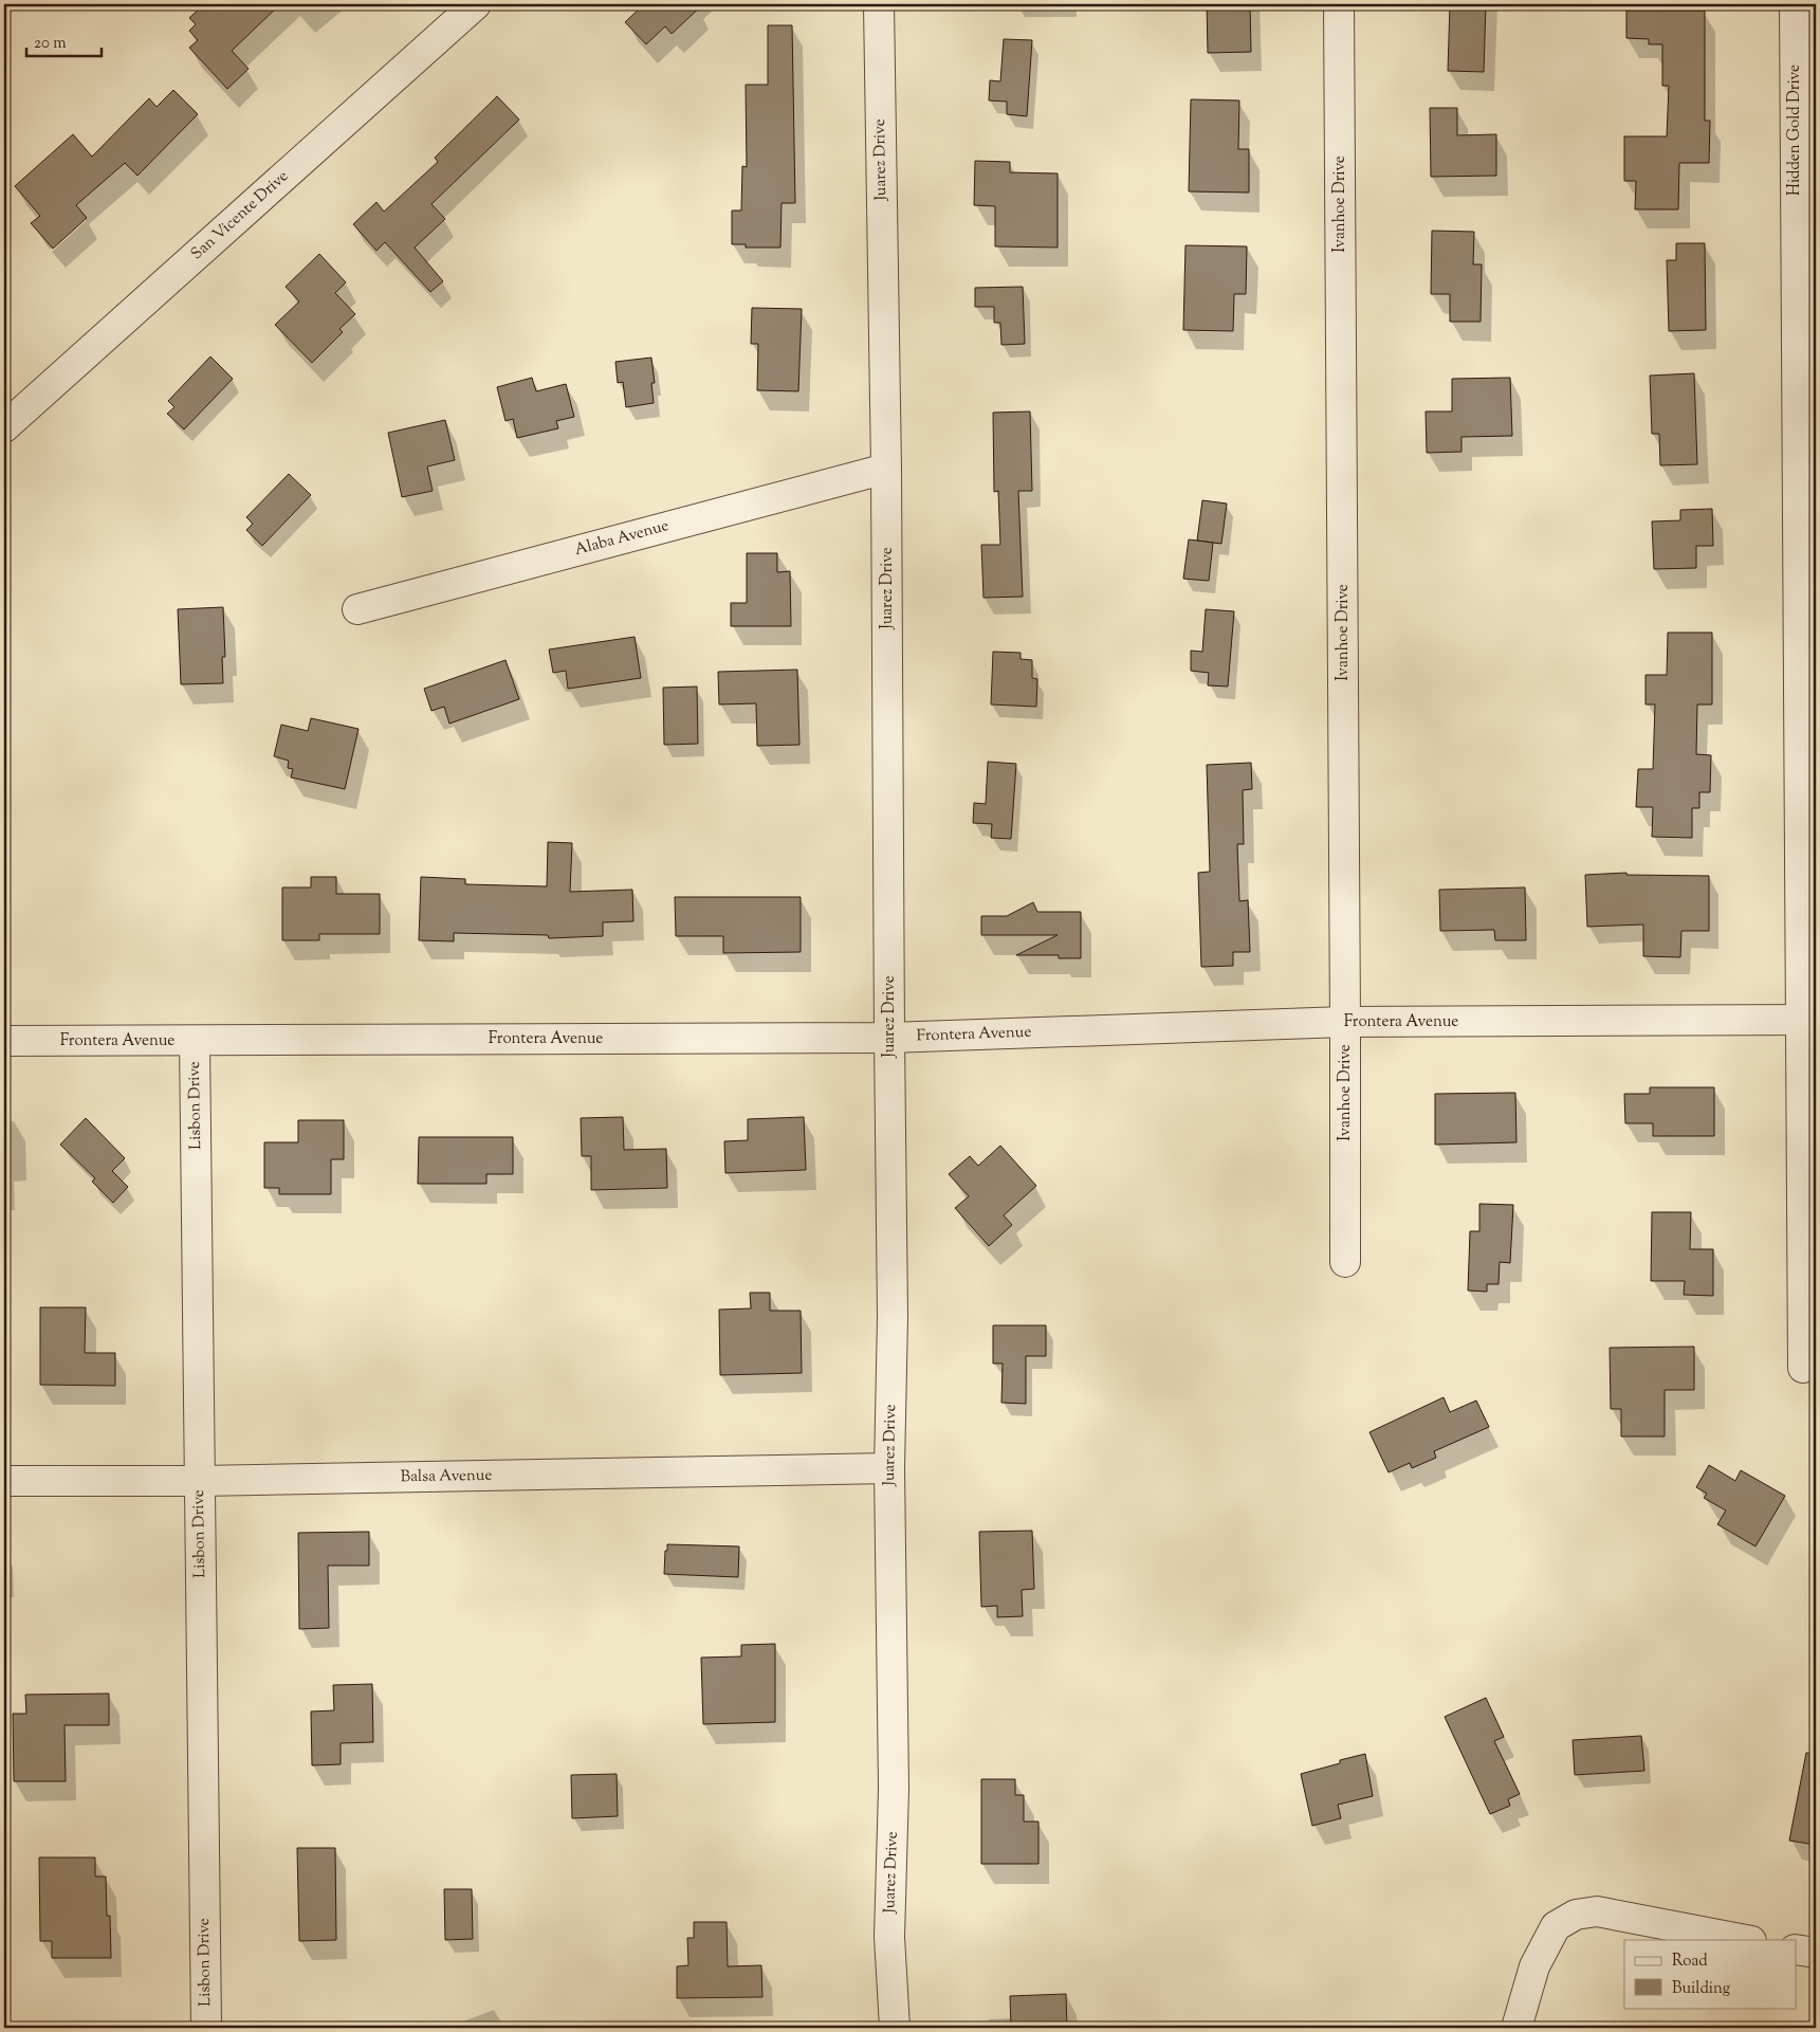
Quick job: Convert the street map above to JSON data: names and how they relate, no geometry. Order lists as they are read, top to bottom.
{
  "streets": {
    "street": [
      "Hidden Gold Drive",
      "Juarez Drive",
      "Ivanhoe Drive",
      "San Vicente Drive",
      "Alaba Avenue",
      "Frontera Avenue",
      "Lisbon Drive",
      "Balsa Avenue"
    ]
  },
  "crossings": [
    ["Hidden Gold Drive", "Frontera Avenue"],
    ["Juarez Drive", "Alaba Avenue"],
    ["Juarez Drive", "Frontera Avenue"],
    ["Juarez Drive", "Balsa Avenue"],
    ["Ivanhoe Drive", "Frontera Avenue"],
    ["Frontera Avenue", "Lisbon Drive"],
    ["Lisbon Drive", "Balsa Avenue"]
  ],
  "legend": ["Road", "Building"],
  "scale_bar": "20 m"
}
